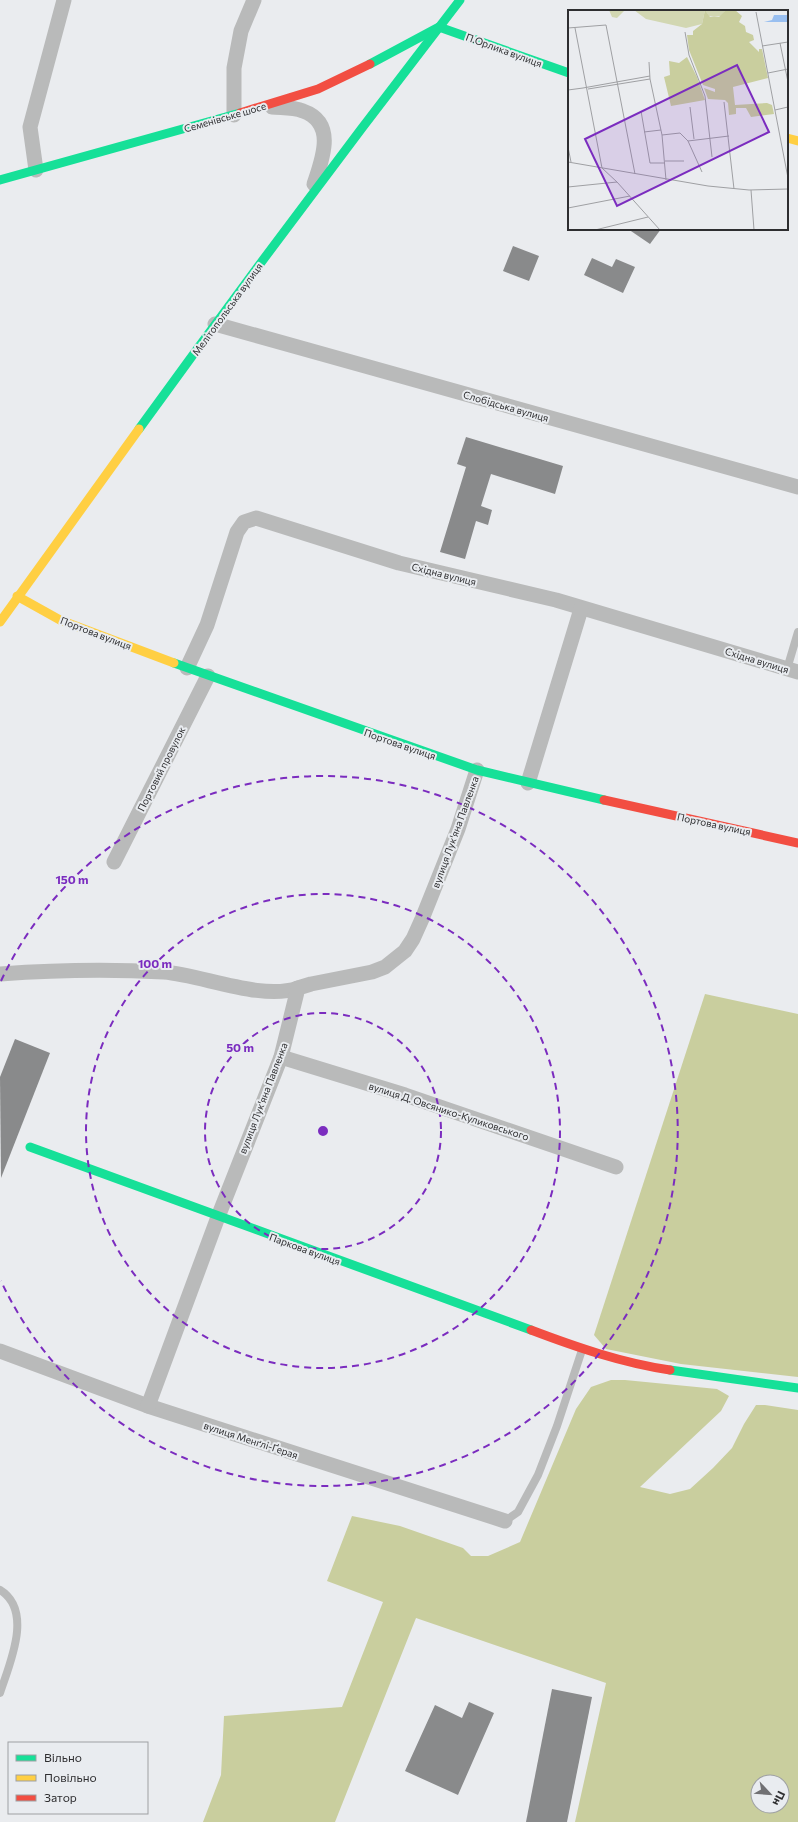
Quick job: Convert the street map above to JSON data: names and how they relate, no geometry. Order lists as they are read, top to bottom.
{
  "streets": {
    "street": [
      "П.Орлика вулиця",
      "Семенівське шосе",
      "Мелітопольська вулиця",
      "Слобідська вулиця",
      "Східна вулиця",
      "Портова вулиця",
      "Портовий провулок",
      "вулиця Лук'яна Павленка",
      "вулиця Д. Овсянико-Куликовського",
      "Паркова вулиця",
      "вулиця Менґлі-Ґерая"
    ]
  },
  "crossings": [
    ["П.Орлика вулиця", "Семенівське шосе"],
    ["П.Орлика вулиця", "Мелітопольська вулиця"],
    ["Семенівське шосе", "Мелітопольська вулиця"],
    ["Мелітопольська вулиця", "Слобідська вулиця"],
    ["Мелітопольська вулиця", "Портова вулиця"],
    ["Східна вулиця", "Портова вулиця"],
    ["Портова вулиця", "Портовий провулок"],
    ["Портова вулиця", "вулиця Лук'яна Павленка"],
    ["вулиця Лук'яна Павленка", "вулиця Д. Овсянико-Куликовського"],
    ["вулиця Лук'яна Павленка", "Паркова вулиця"],
    ["вулиця Лук'яна Павленка", "вулиця Менґлі-Ґерая"]
  ],
  "legend": ["Вільно", "Повільно", "Затор"],
  "north": "bottom right",
  "rings": ["150 m", "100 m", "50 m"]
}
